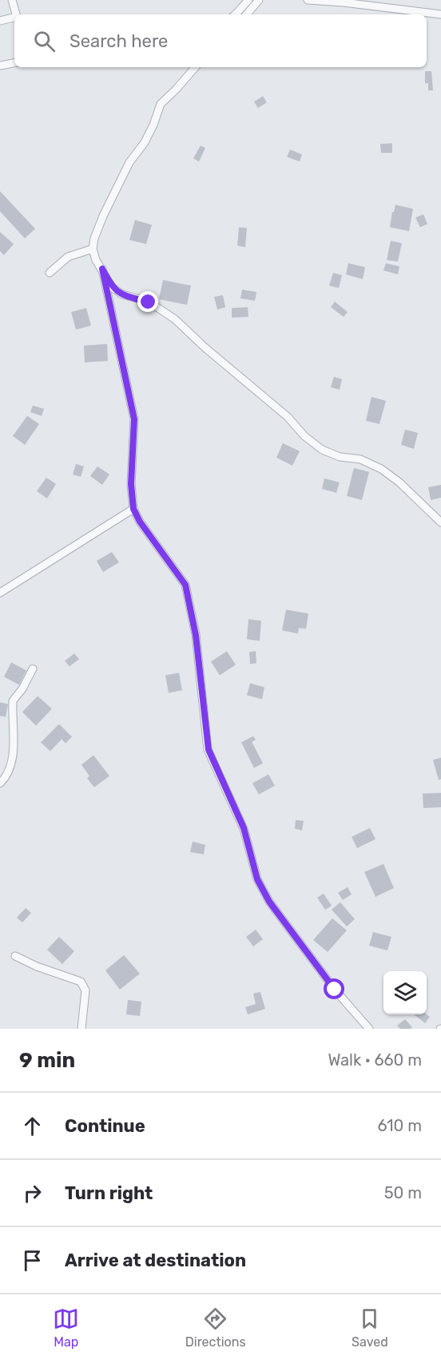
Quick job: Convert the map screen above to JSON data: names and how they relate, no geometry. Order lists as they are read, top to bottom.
{
  "page": {
    "search": "Search here",
    "heading": ["9 min", "Walk · 660 m"],
    "list": [
      ["Continue", "610 m"],
      ["Turn right", "50 m"],
      "Arrive at destination"
    ],
    "nav": ["Map", "Directions", "Saved"]
  }
}
